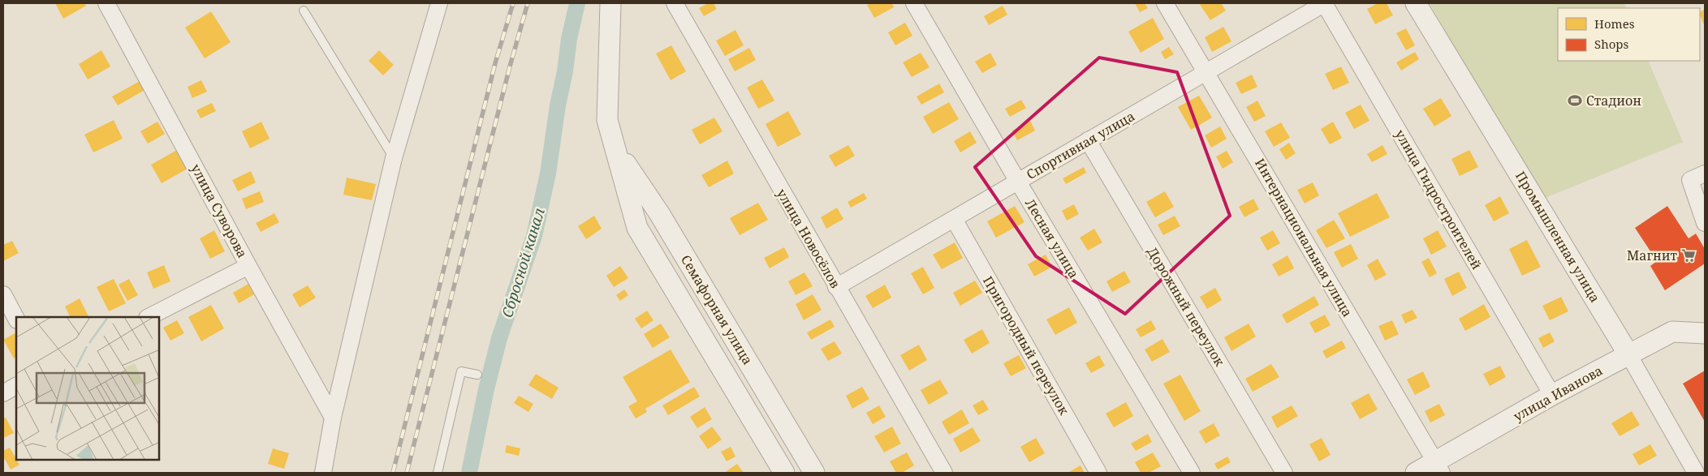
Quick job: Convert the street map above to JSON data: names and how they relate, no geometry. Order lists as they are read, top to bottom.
{
  "streets": {
    "street": [
      "Спортивная улица",
      "улица Гидростроителей",
      "улица Суворова",
      "Промышленная улица",
      "Интернациональная улица",
      "улица Новосёлов",
      "Лесная улица",
      "Дорожный переулок",
      "Семафорная улица",
      "Пригородный переулок",
      "улица Иванова"
    ]
  },
  "crossings": [
    ["Спортивная улица", "улица Гидростроителей"],
    ["Спортивная улица", "Интернациональная улица"],
    ["Спортивная улица", "улица Новосёлов"],
    ["Спортивная улица", "Лесная улица"],
    ["Спортивная улица", "Дорожный переулок"],
    ["Спортивная улица", "Пригородный переулок"],
    ["улица Гидростроителей", "улица Иванова"],
    ["Промышленная улица", "улица Иванова"],
    ["Интернациональная улица", "улица Иванова"]
  ],
  "water": ["Сбросной канал"],
  "places": {
    "sports": ["Стадион"],
    "supermarket": ["Магнит"]
  },
  "legend": ["Homes", "Shops"]
}
